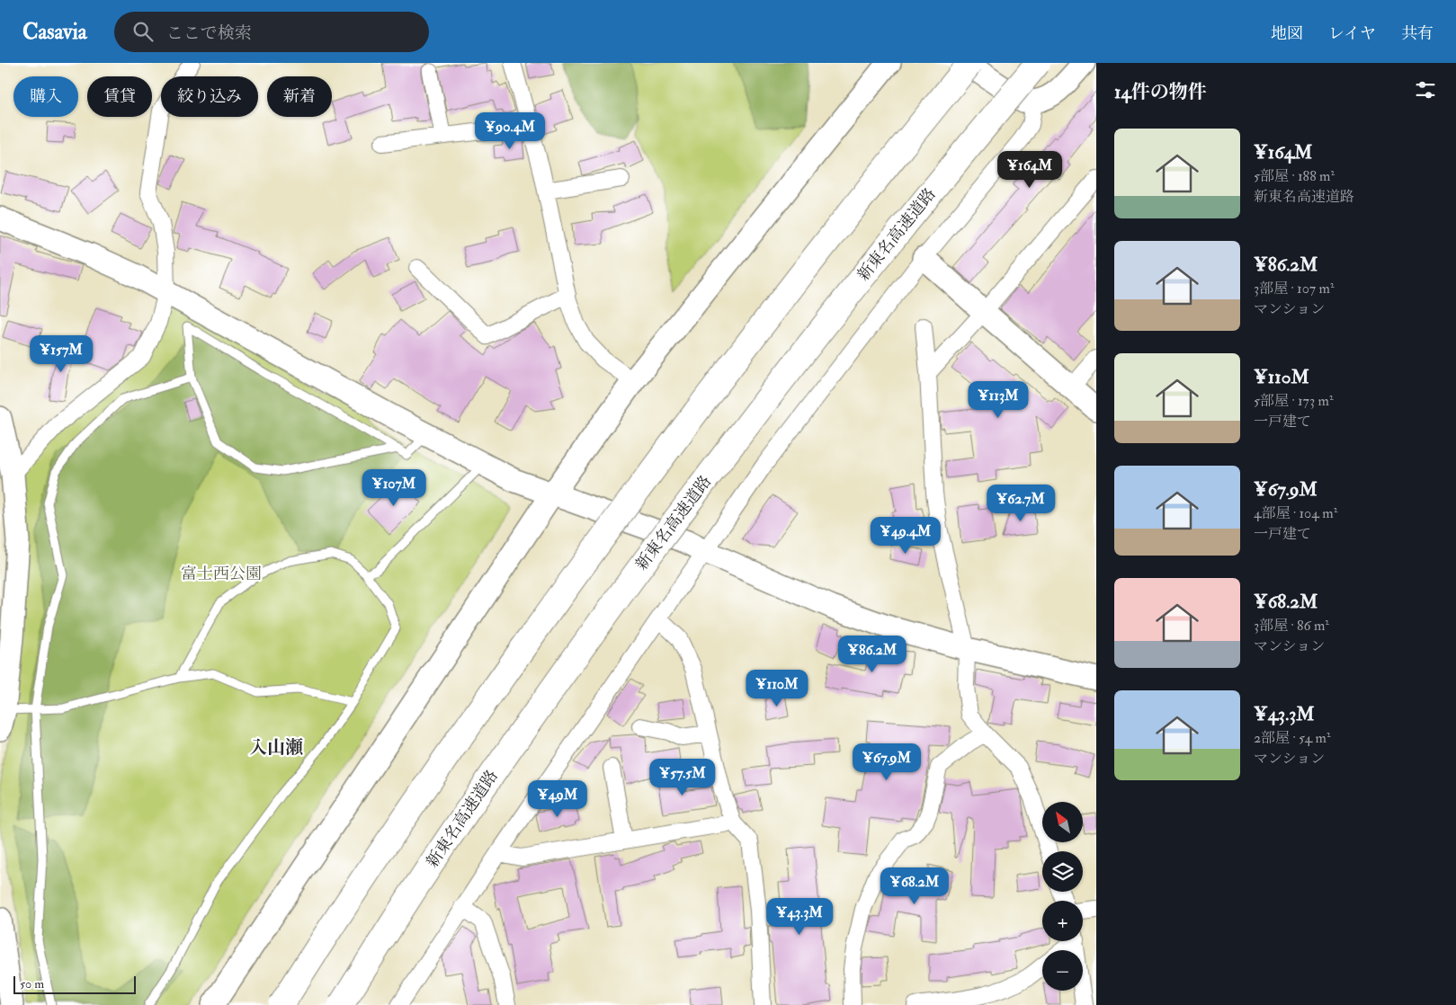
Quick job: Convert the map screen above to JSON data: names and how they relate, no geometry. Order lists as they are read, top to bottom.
{
  "streets": {
    "highway": ["新東名高速道路"]
  },
  "districts": ["入山瀬"],
  "parks": ["富士西公園"],
  "scale_bar": "50 m",
  "north": "top left",
  "page": {
    "header": "Casavia",
    "search": "ここで検索",
    "nav": ["地図", "レイヤ", "共有"],
    "heading": "14件の物件",
    "chip": [
      "購入",
      "賃貸",
      "絞り込み",
      "新着"
    ],
    "price": [
      "¥90.4M",
      "¥164M",
      "¥157M",
      "¥113M",
      "¥107M",
      "¥62.7M",
      "¥49.4M",
      "¥86.2M",
      "¥110M",
      "¥67.9M",
      "¥57.5M",
      "¥49M",
      "¥68.2M",
      "¥43.3M"
    ],
    "list": [
      {
        "name": "¥164M",
        "note": "5部屋 · 188 m² · 新東名高速道路"
      },
      {
        "name": "¥86.2M",
        "note": "3部屋 · 107 m² · マンション"
      },
      {
        "name": "¥110M",
        "note": "5部屋 · 173 m² · 一戸建て"
      },
      {
        "name": "¥67.9M",
        "note": "4部屋 · 104 m² · 一戸建て"
      },
      {
        "name": "¥68.2M",
        "note": "3部屋 · 86 m² · マンション"
      },
      {
        "name": "¥43.3M",
        "note": "2部屋 · 54 m² · マンション"
      }
    ],
    "map_buttons": ["+", "−"],
    "scale": "50 m"
  }
}
